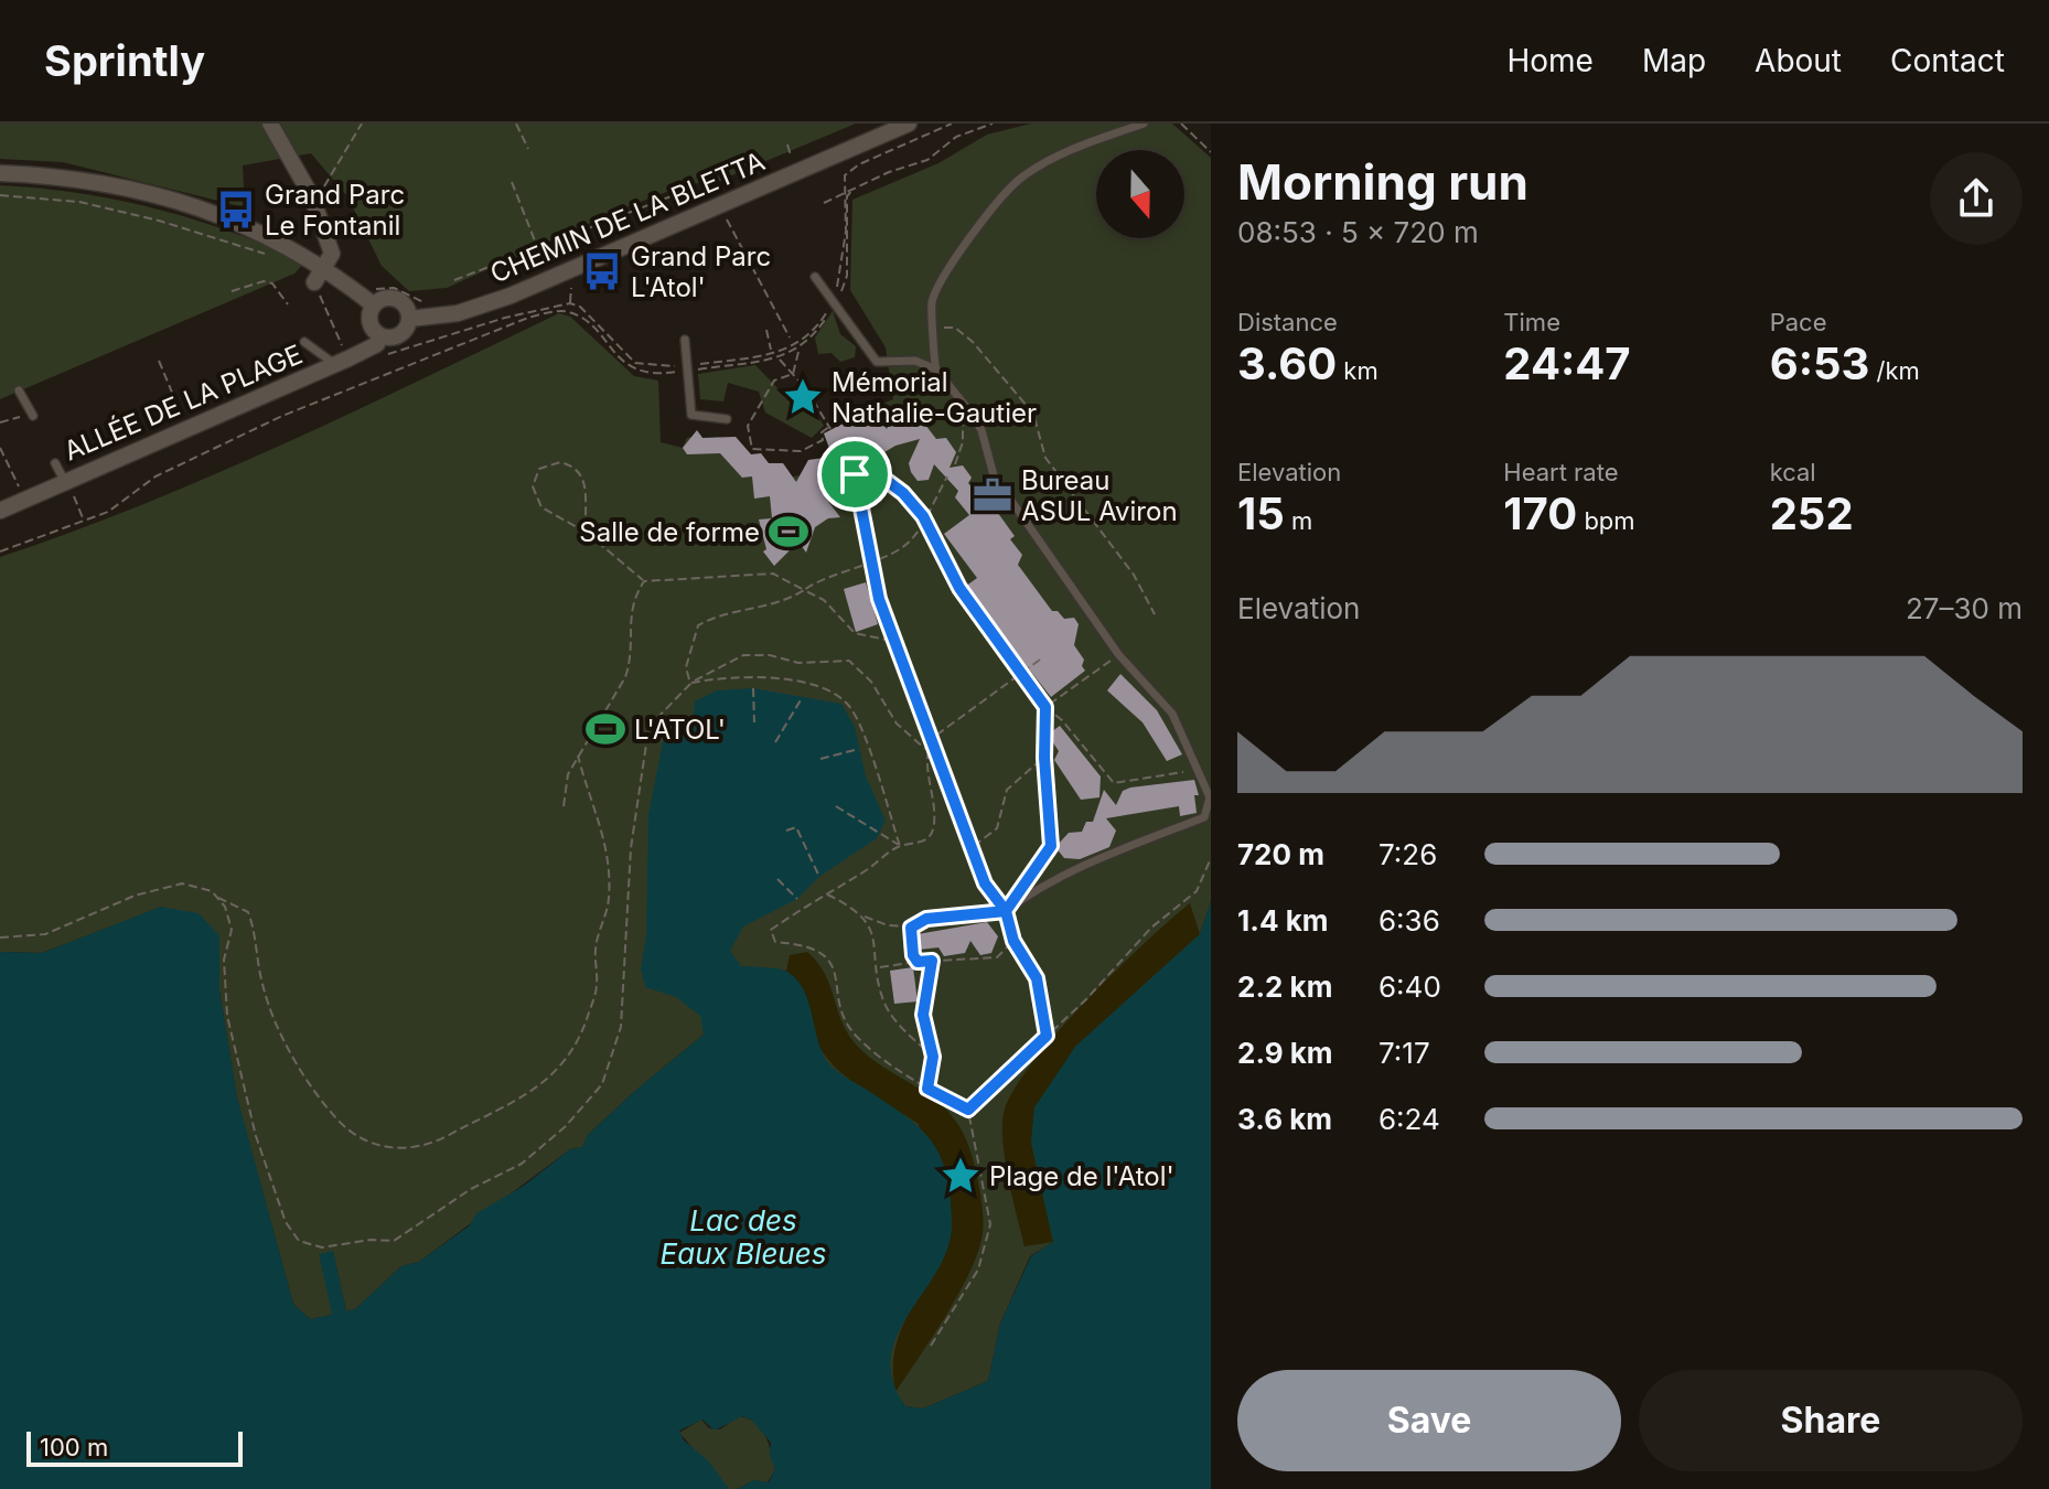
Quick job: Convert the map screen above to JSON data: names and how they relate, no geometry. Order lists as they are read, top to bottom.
{
  "streets": {
    "street": ["CHEMIN DE LA BLETTA", "ALLÉE DE LA PLAGE"]
  },
  "crossings": [
    ["CHEMIN DE LA BLETTA", "ALLÉE DE LA PLAGE"]
  ],
  "water": ["Lac des Eaux Bleues"],
  "places": {
    "bus stop": ["Grand Parc Le Fontanil", "Grand Parc L'Atol'"],
    "place": ["Mémorial Nathalie-Gautier", "Plage de l'Atol'"],
    "office": ["Bureau ASUL Aviron"],
    "sports": ["Salle de forme", "L'ATOL'"]
  },
  "scale_bar": "100 m",
  "north": "bottom",
  "page": {
    "header": "Sprintly",
    "nav": [
      "Home",
      "Map",
      "About",
      "Contact"
    ],
    "heading": ["Morning run", "08:53 · 5 × 720 m"],
    "stats": [
      ["Distance", "3.60 km"],
      ["Time", "24:47"],
      ["Pace", "6:53 /km"],
      ["Elevation", "15 m"],
      ["Heart rate", "170 bpm"],
      ["kcal", "252"]
    ],
    "chart": ["Elevation", "27–30 m"],
    "list": [
      {
        "name": "720 m",
        "note": "7:26"
      },
      {
        "name": "1.4 km",
        "note": "6:36"
      },
      {
        "name": "2.2 km",
        "note": "6:40"
      },
      {
        "name": "2.9 km",
        "note": "7:17"
      },
      {
        "name": "3.6 km",
        "note": "6:24"
      }
    ],
    "buttons": ["Save", "Share"],
    "scale": "100 m"
  }
}
